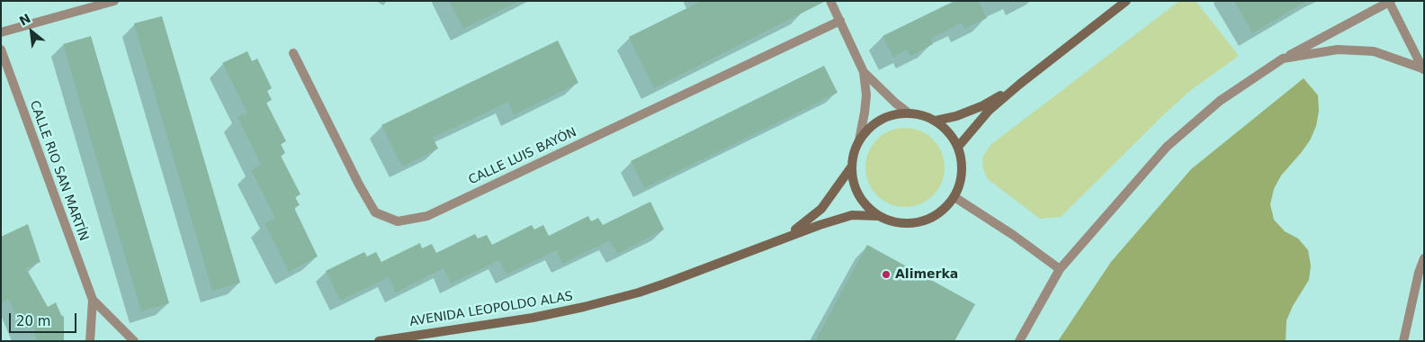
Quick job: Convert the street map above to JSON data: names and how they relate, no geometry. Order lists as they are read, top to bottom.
{
  "streets": {
    "main road": ["AVENIDA LEOPOLDO ALAS"],
    "street": ["CALLE LUIS BAYÓN", "CALLE RIO SAN MARTÍN"]
  },
  "places": ["Alimerka"],
  "scale_bar": "20 m",
  "north": "top left"
}
